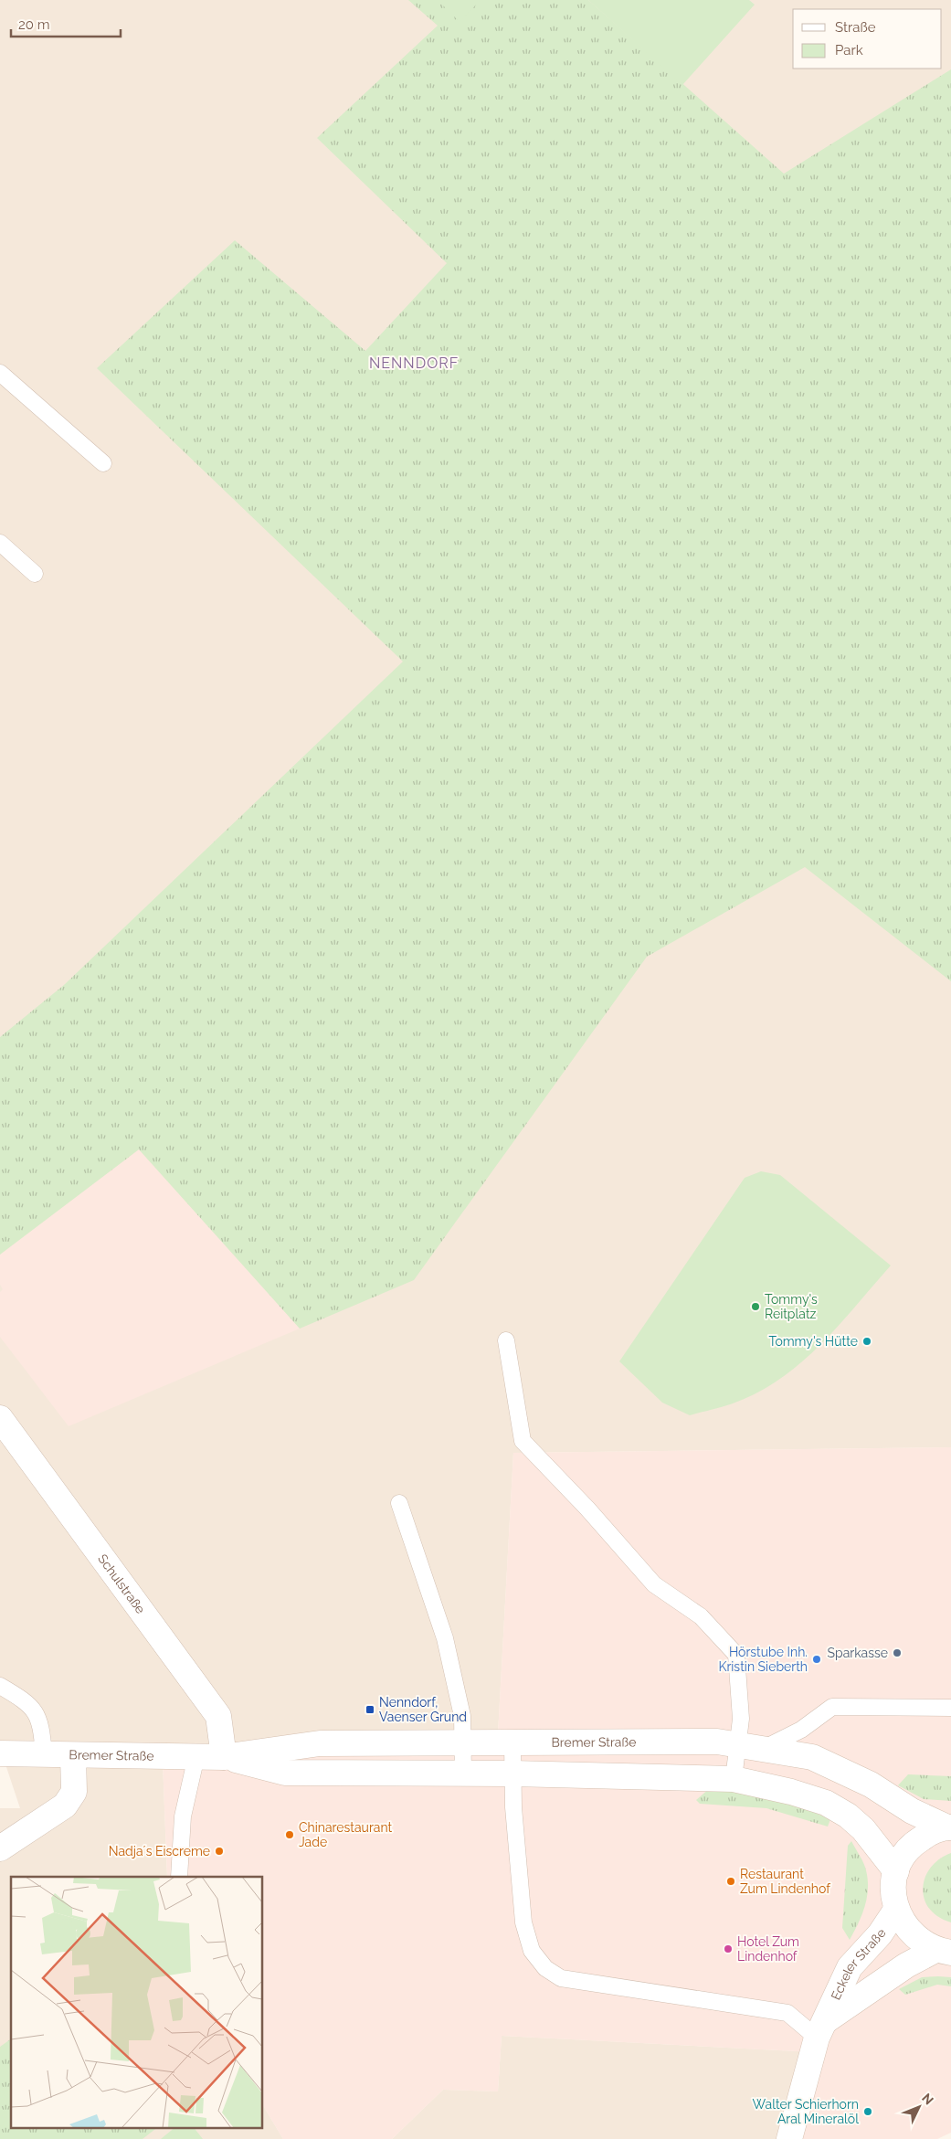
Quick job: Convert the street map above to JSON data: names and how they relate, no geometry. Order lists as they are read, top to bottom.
{
  "streets": {
    "main road": ["Schulstraße", "Bremer Straße", "Eckeler Straße"]
  },
  "crossings": [
    ["Schulstraße", "Bremer Straße"]
  ],
  "districts": ["NENNDORF"],
  "places": {
    "other": [
      "Tommy's Reitplatz",
      "Tommy's Hütte",
      "Sparkasse",
      "Hörstube Inh. Kristin Sieberth",
      "Chinarestaurant Jade",
      "Nadja´s Eiscreme",
      "Restaurant Zum Lindenhof",
      "Hotel Zum Lindenhof",
      "Walter Schierhorn Aral Mineralöl"
    ],
    "transit": ["Nenndorf, Vaenser Grund"]
  },
  "legend": ["Straße", "Park"],
  "scale_bar": "20 m",
  "north": "top right"
}
